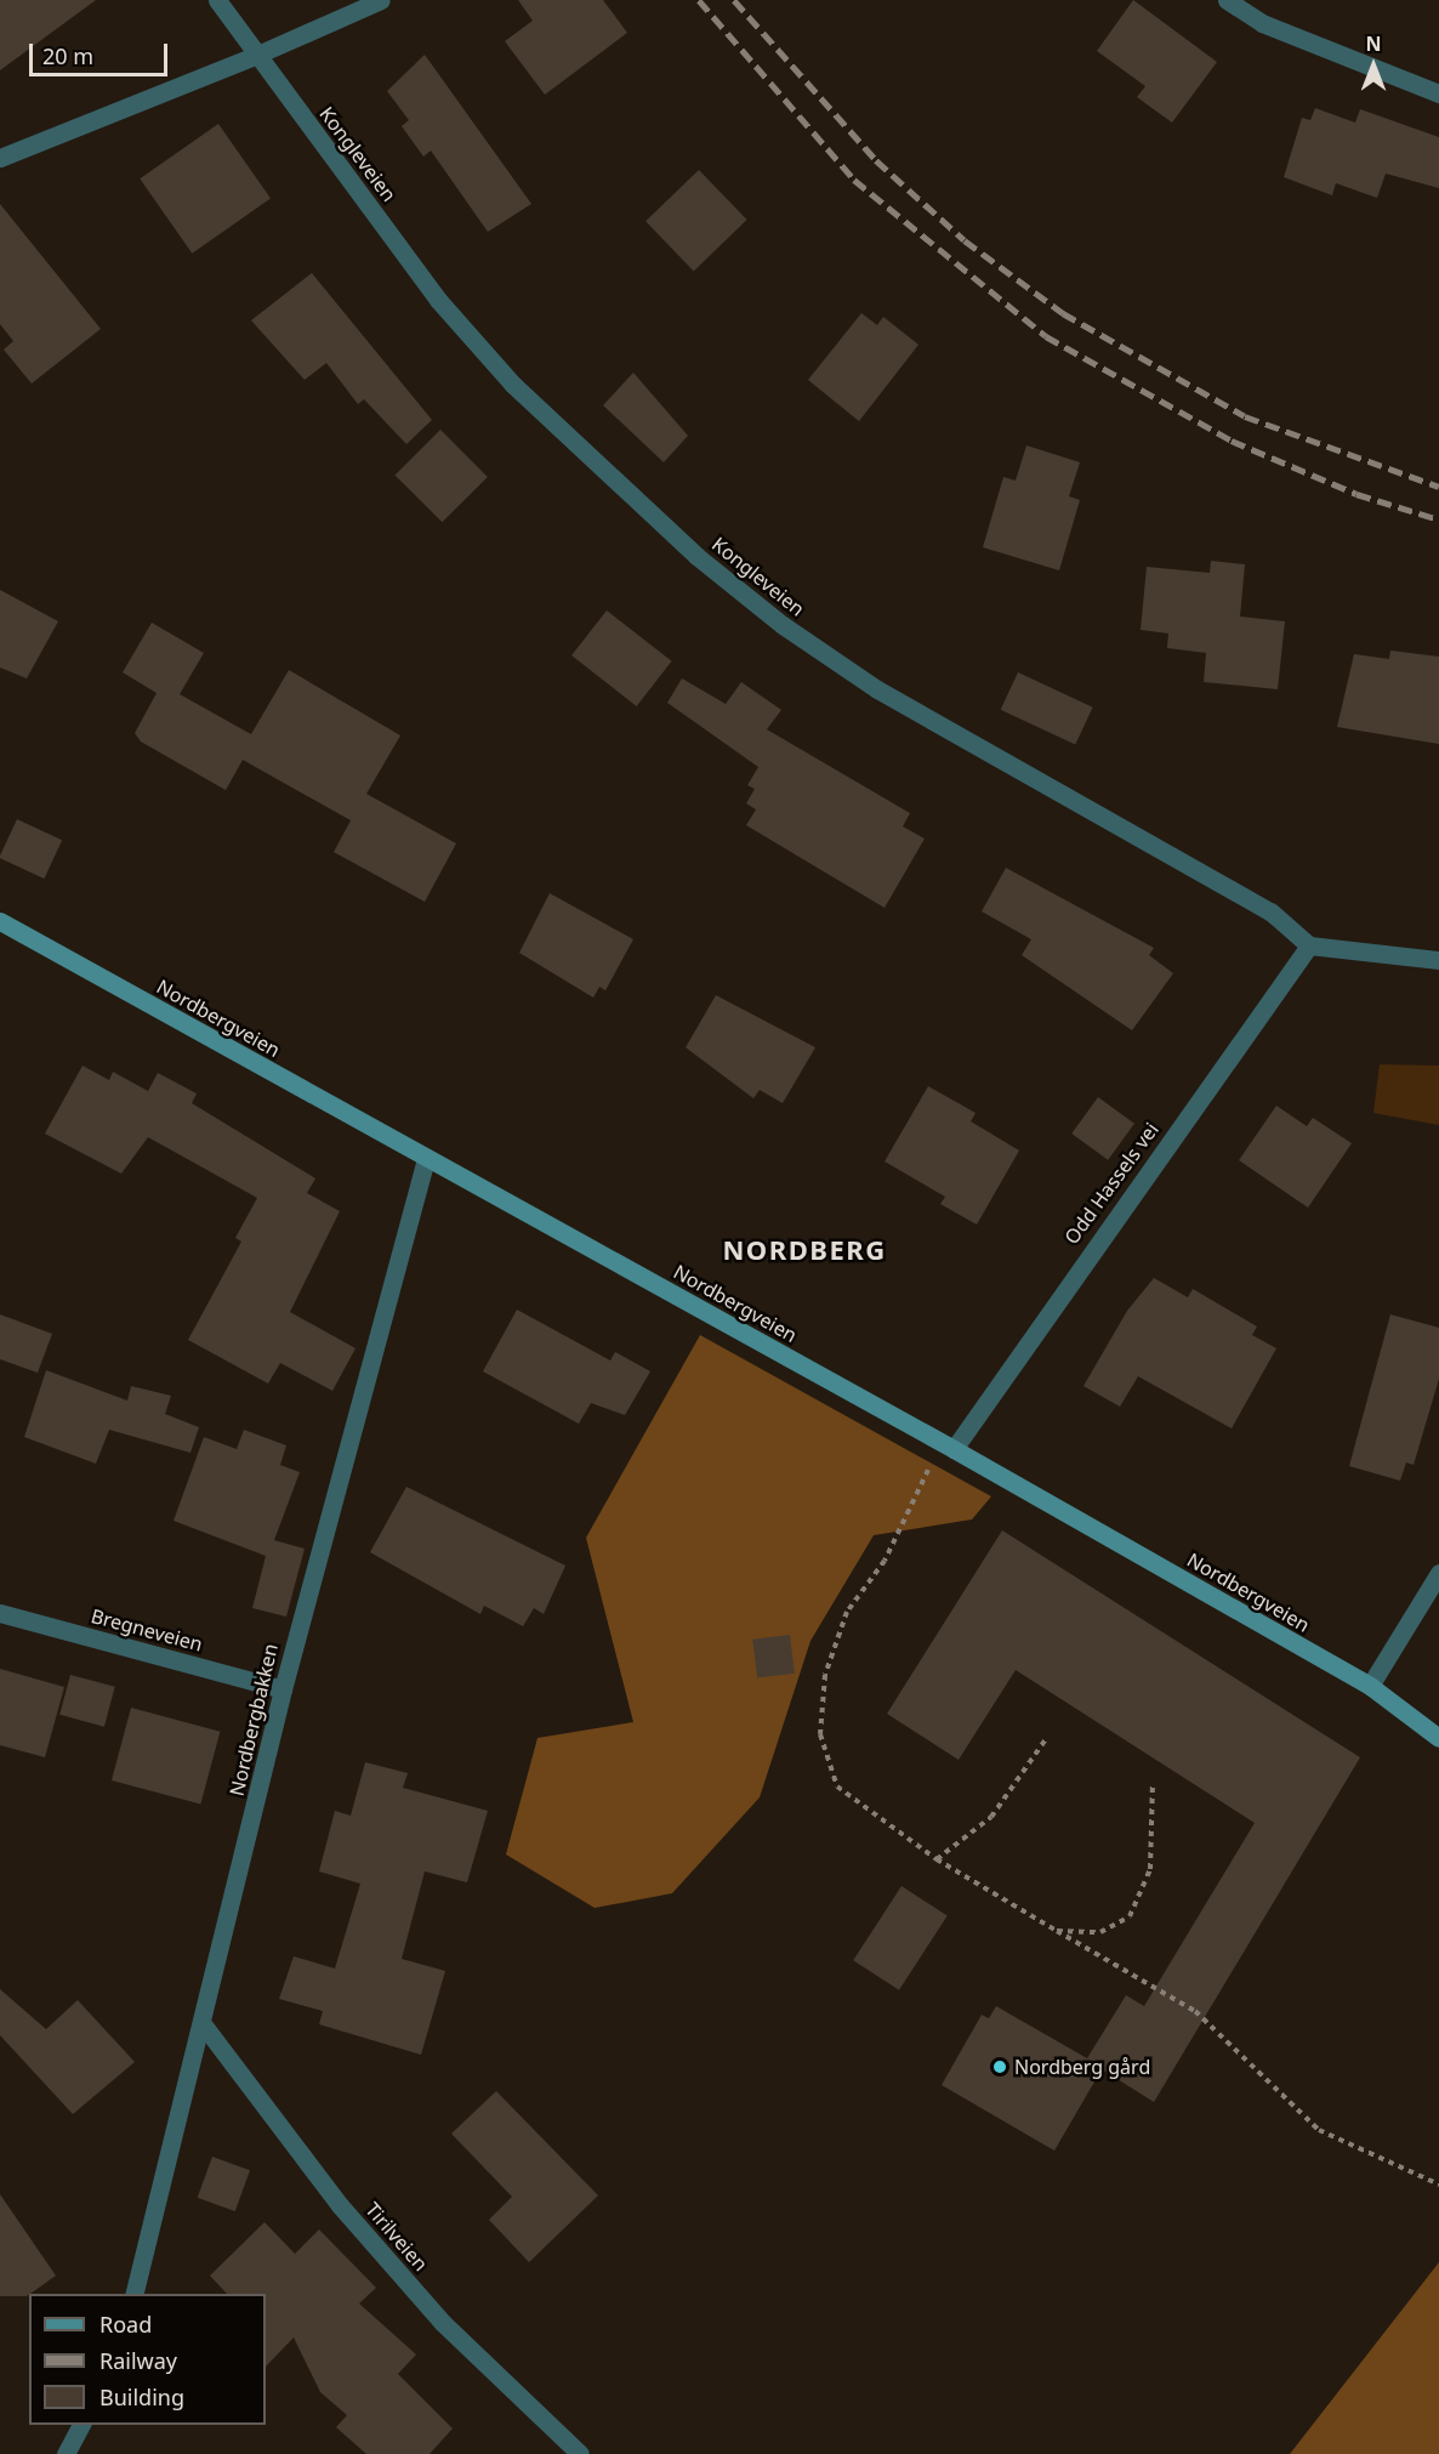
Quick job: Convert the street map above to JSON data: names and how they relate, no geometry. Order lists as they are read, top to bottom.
{
  "streets": {
    "street": [
      "Kongleveien",
      "Nordbergveien",
      "Odd Hassels vei",
      "Bregneveien",
      "Nordbergbakken",
      "Tirilveien"
    ]
  },
  "crossings": [
    ["Kongleveien", "Odd Hassels vei"],
    ["Nordbergveien", "Odd Hassels vei"],
    ["Nordbergveien", "Nordbergbakken"],
    ["Bregneveien", "Nordbergbakken"],
    ["Nordbergbakken", "Tirilveien"]
  ],
  "districts": ["NORDBERG"],
  "places": ["Nordberg gård"],
  "legend": ["Road", "Railway", "Building"],
  "scale_bar": "20 m",
  "north": "top"
}
